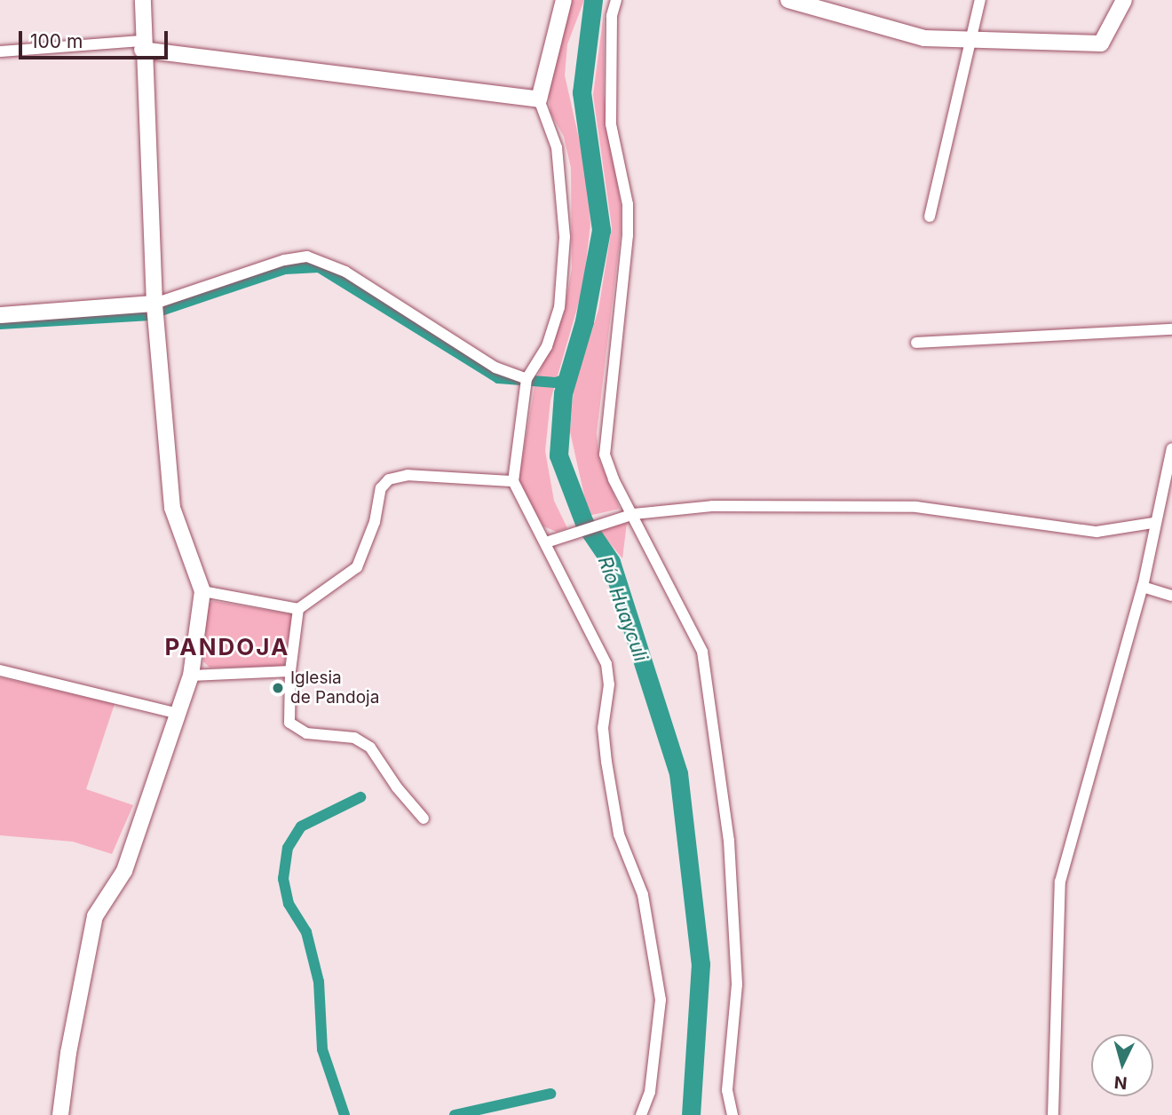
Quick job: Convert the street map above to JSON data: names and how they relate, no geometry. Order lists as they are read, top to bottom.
{
  "districts": ["PANDOJA"],
  "water": ["Río Huayculi"],
  "places": ["Iglesia de Pandoja"],
  "scale_bar": "100 m",
  "north": "bottom"
}
